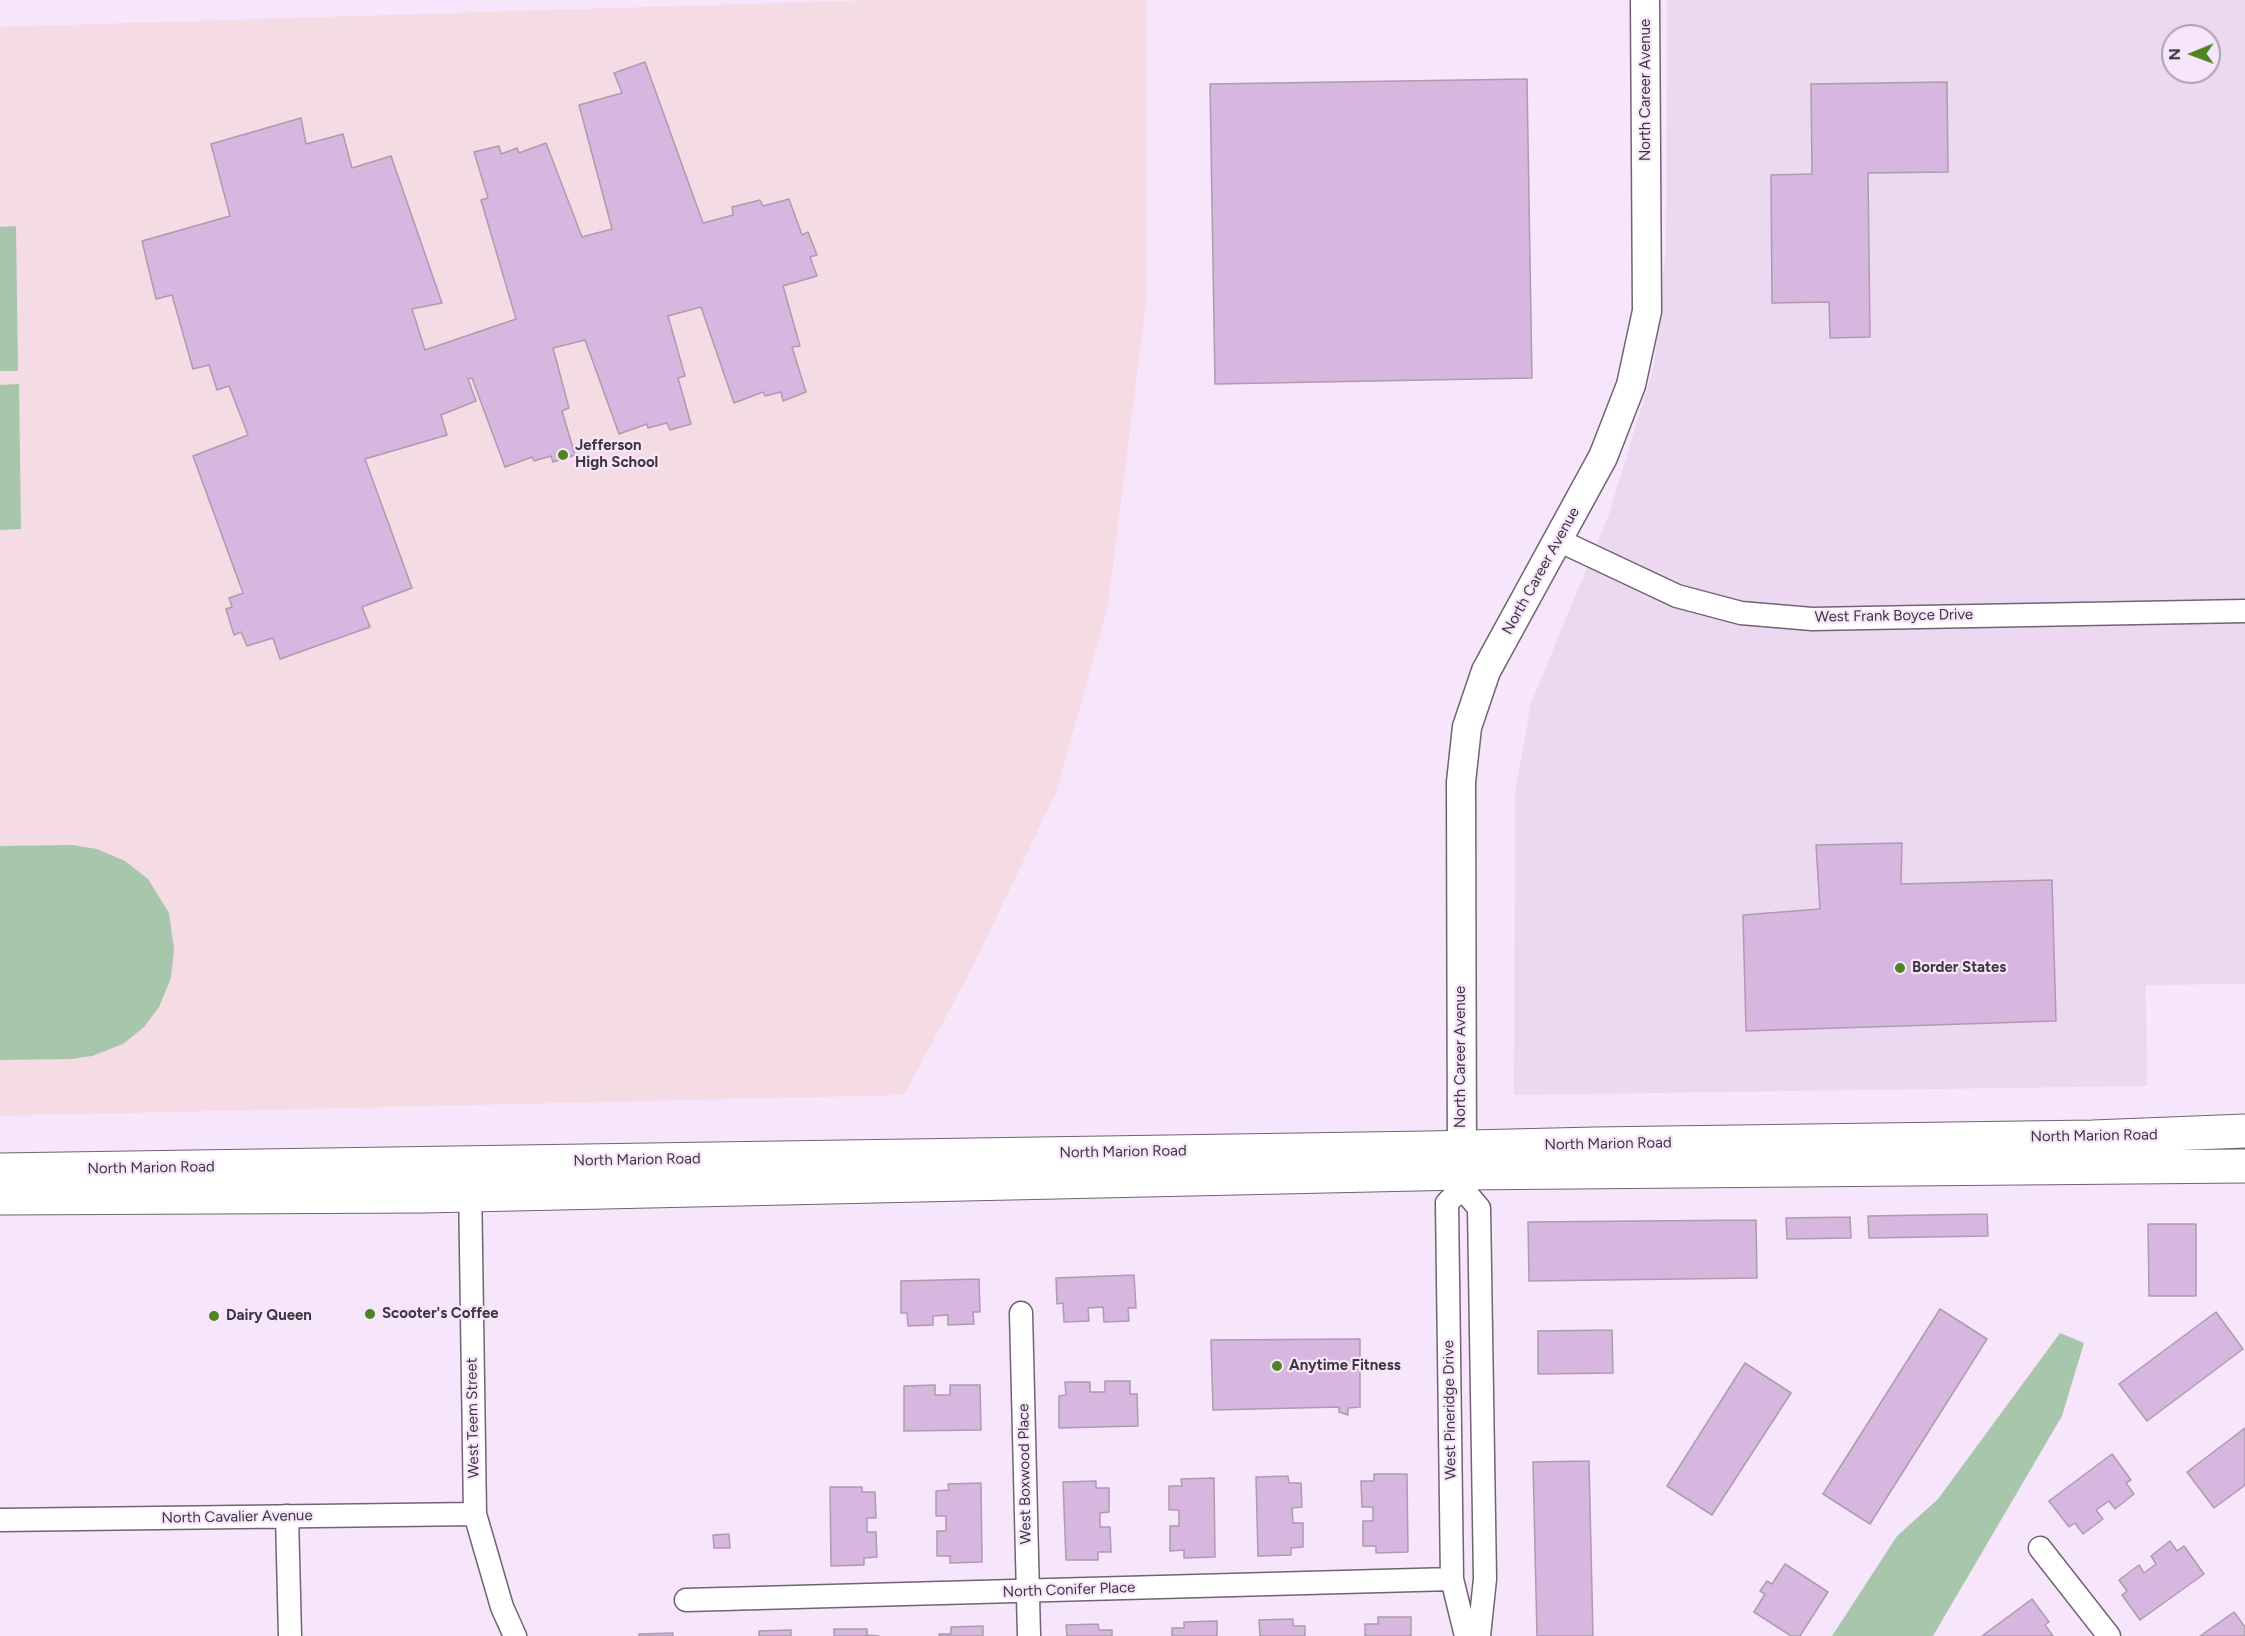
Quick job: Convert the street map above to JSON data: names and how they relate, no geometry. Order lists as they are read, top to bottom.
{
  "streets": {
    "main road": ["North Marion Road"],
    "street": [
      "North Career Avenue",
      "West Frank Boyce Drive",
      "West Pineridge Drive",
      "West Teem Street",
      "West Boxwood Place",
      "North Cavalier Avenue",
      "North Conifer Place"
    ]
  },
  "crossings": [
    ["North Career Avenue", "West Frank Boyce Drive"],
    ["North Career Avenue", "North Marion Road"],
    ["North Career Avenue", "West Pineridge Drive"],
    ["North Marion Road", "West Pineridge Drive"],
    ["North Marion Road", "West Teem Street"],
    ["West Pineridge Drive", "North Conifer Place"],
    ["West Teem Street", "North Cavalier Avenue"],
    ["West Boxwood Place", "North Conifer Place"]
  ],
  "places": [
    "Jefferson High School",
    "Border States",
    "Scooter's Coffee",
    "Dairy Queen",
    "Anytime Fitness"
  ],
  "north": "left"
}
